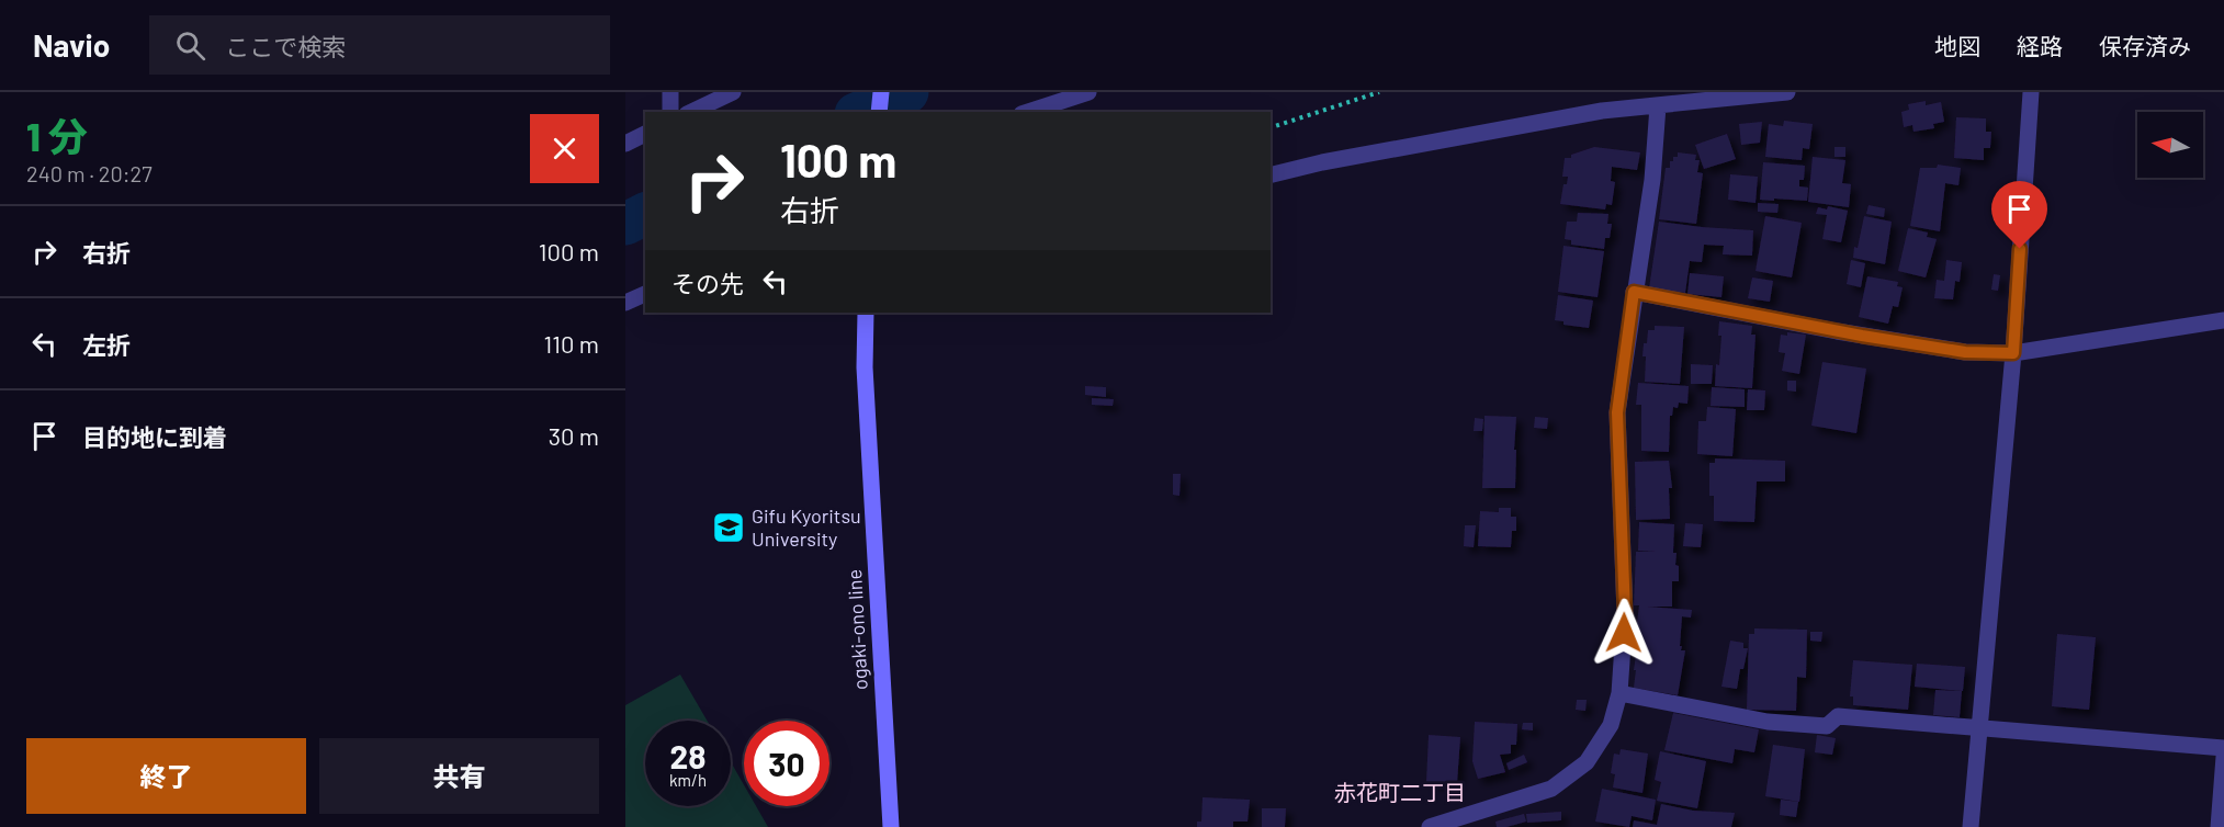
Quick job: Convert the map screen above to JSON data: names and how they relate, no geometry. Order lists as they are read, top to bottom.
{
  "streets": {
    "main road": ["ogaki-ono line"]
  },
  "districts": ["赤花町二丁目"],
  "places": {
    "school or university": ["Gifu Kyoritsu University"]
  },
  "north": "left",
  "page": {
    "header": "Navio",
    "search": "ここで検索",
    "nav": ["地図", "経路", "保存済み"],
    "heading": ["1 分", "240 m · 20:27"],
    "turn": ["100 m", "右折"],
    "list": [
      {
        "name": "右折",
        "value": "100 m"
      },
      {
        "name": "左折",
        "value": "110 m"
      },
      {
        "name": "目的地に到着",
        "value": "30 m"
      }
    ],
    "then": "その先",
    "speed": "28 km/h",
    "limit": "30",
    "buttons": ["終了", "共有"]
  }
}
